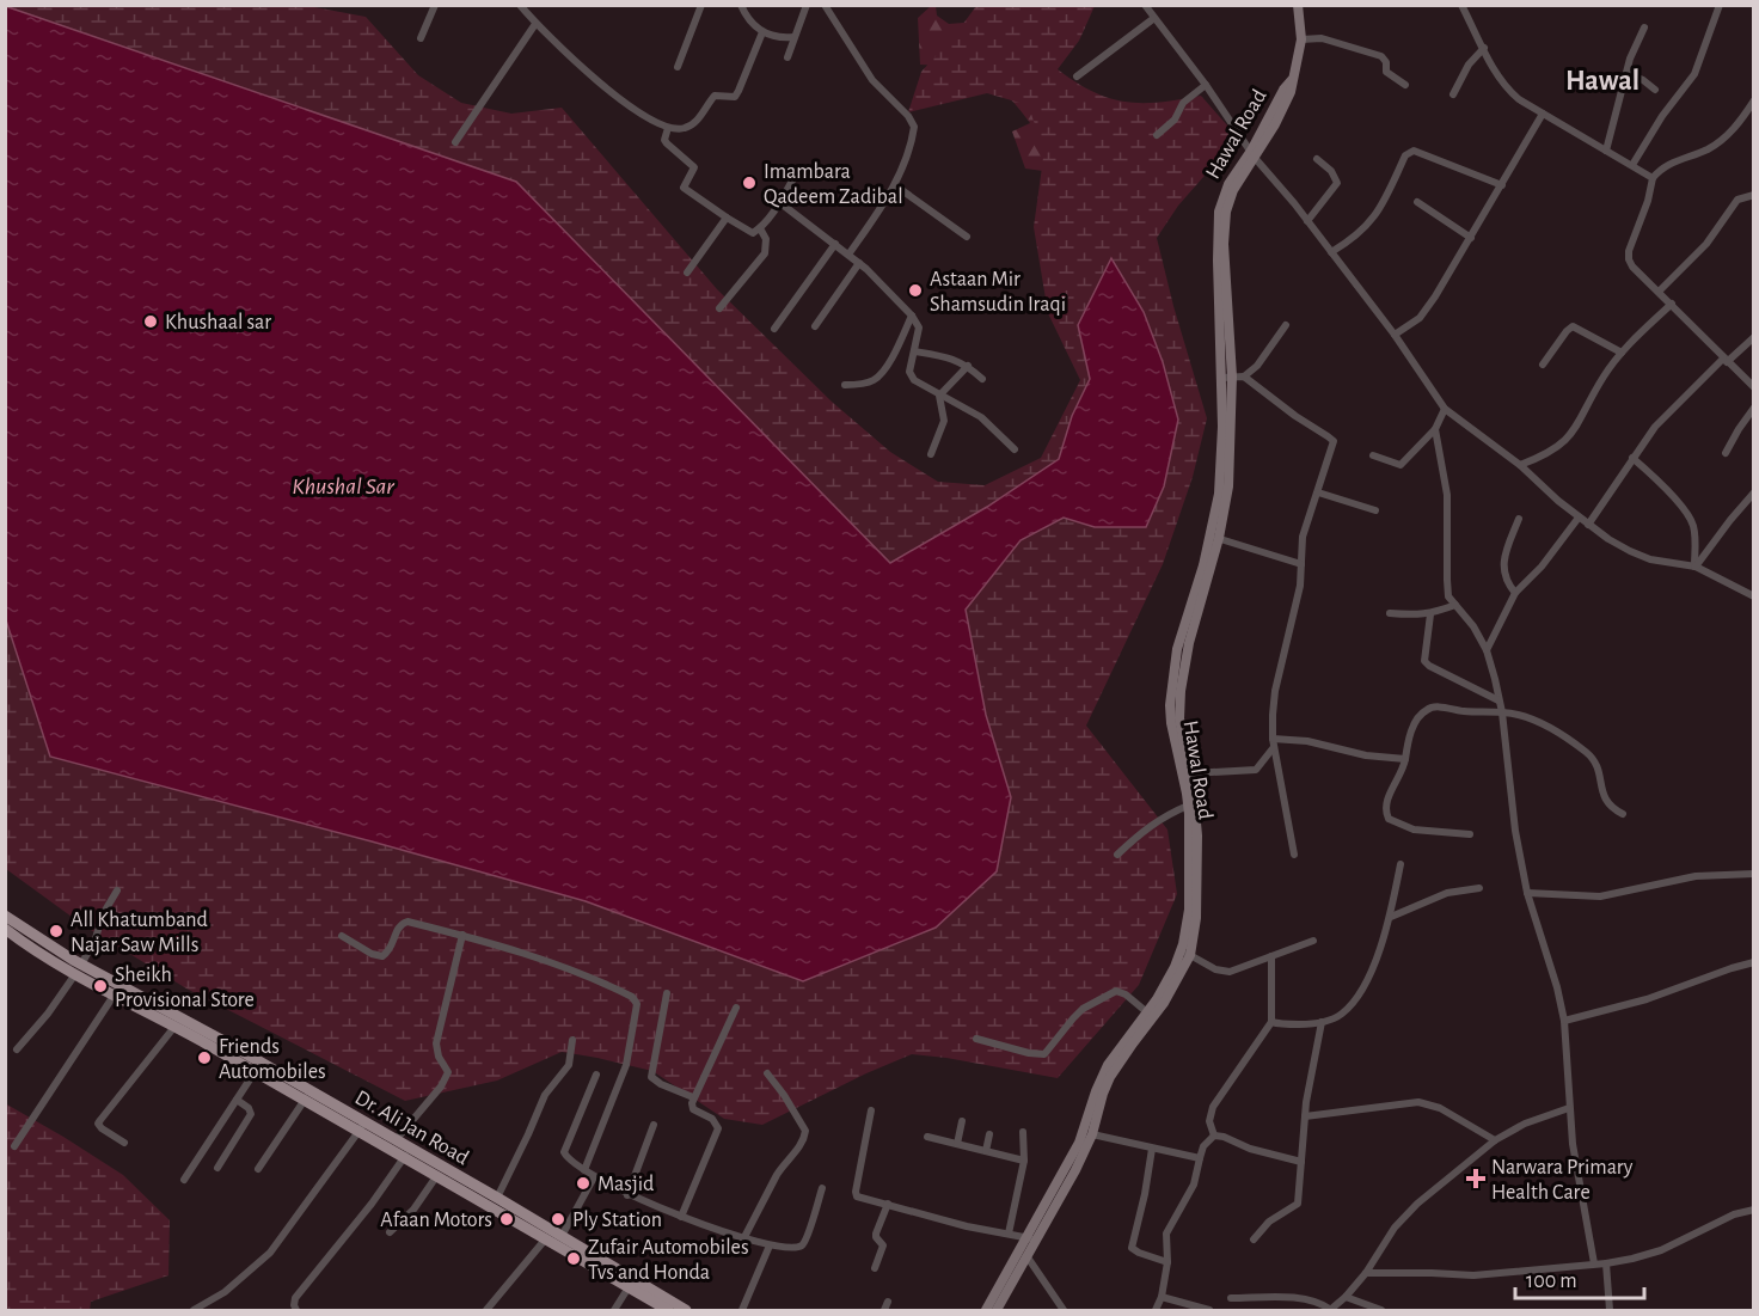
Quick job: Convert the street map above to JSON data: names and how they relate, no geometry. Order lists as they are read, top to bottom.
{
  "streets": {
    "main road": ["Hawal Road", "Dr. Ali Jan Road"]
  },
  "districts": ["Hawal"],
  "water": ["Khushal Sar"],
  "places": {
    "other": [
      "Imambara Qadeem Zadibal",
      "Astaan Mir Shamsudin Iraqi",
      "Khushaal sar",
      "All Khatumband Najar Saw Mills",
      "Sheikh Provisional Store",
      "Friends Automobiles",
      "Masjid",
      "Afaan Motors",
      "Ply Station",
      "Zufair Automobiles Tvs and Honda"
    ],
    "health": ["Narwara Primary Health Care"]
  },
  "scale_bar": "100 m"
}
